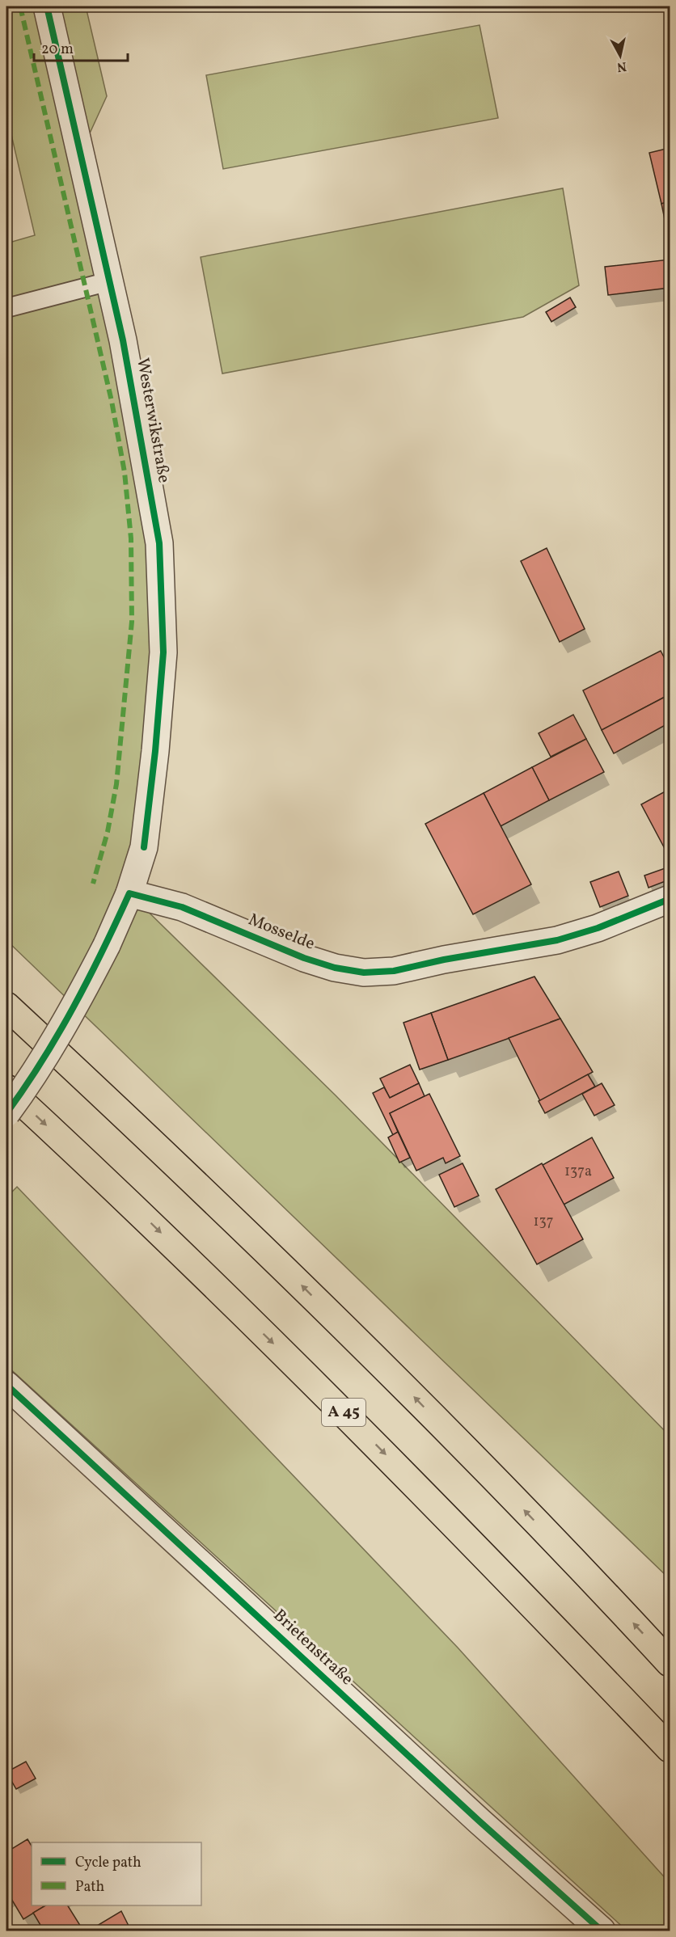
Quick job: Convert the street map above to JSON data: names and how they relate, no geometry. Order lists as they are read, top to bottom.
{
  "streets": {
    "highway": ["A 45"],
    "street": ["Westerwikstraße", "Mosselde", "Brietenstraße"]
  },
  "crossings": [
    ["Westerwikstraße", "Mosselde"]
  ],
  "house_numbers": ["137a", "137"],
  "legend": ["Cycle path", "Path"],
  "scale_bar": "20 m",
  "north": "bottom"
}
